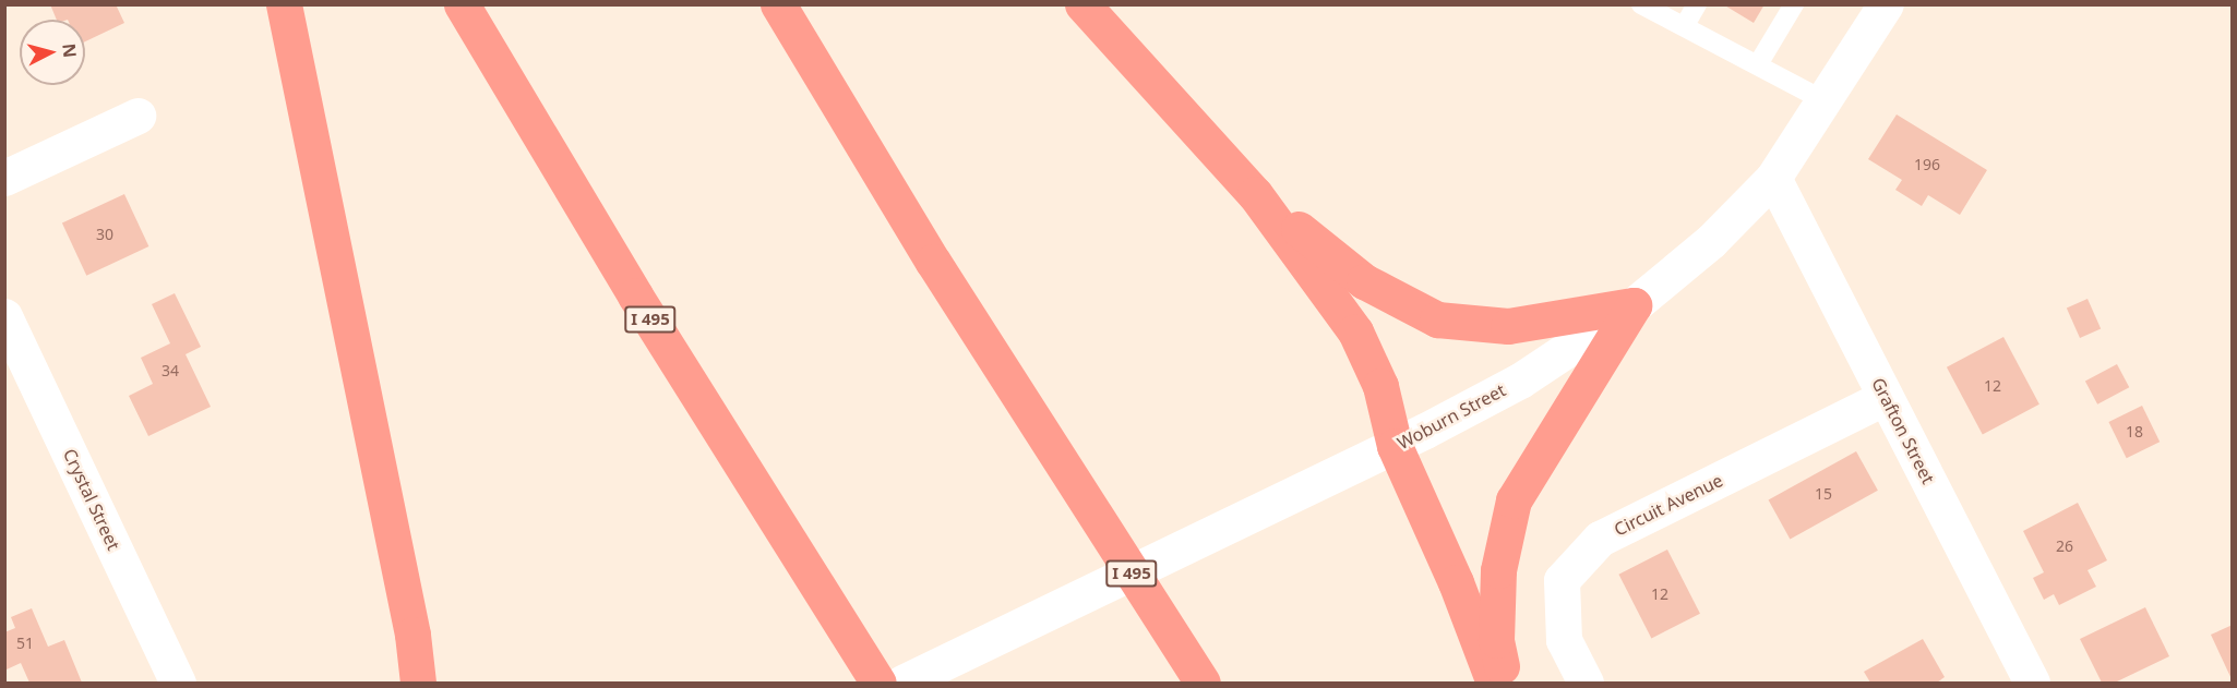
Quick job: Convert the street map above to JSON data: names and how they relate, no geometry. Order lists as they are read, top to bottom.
{
  "streets": {
    "highway": ["I 495"],
    "street": [
      "Woburn Street",
      "Grafton Street",
      "Crystal Street",
      "Circuit Avenue"
    ]
  },
  "crossings": [
    ["Woburn Street", "Grafton Street"],
    ["Grafton Street", "Circuit Avenue"]
  ],
  "house_numbers": [
    "196",
    "30",
    "34",
    "12",
    "18",
    "15",
    "26",
    "12",
    "51"
  ],
  "north": "right"
}
